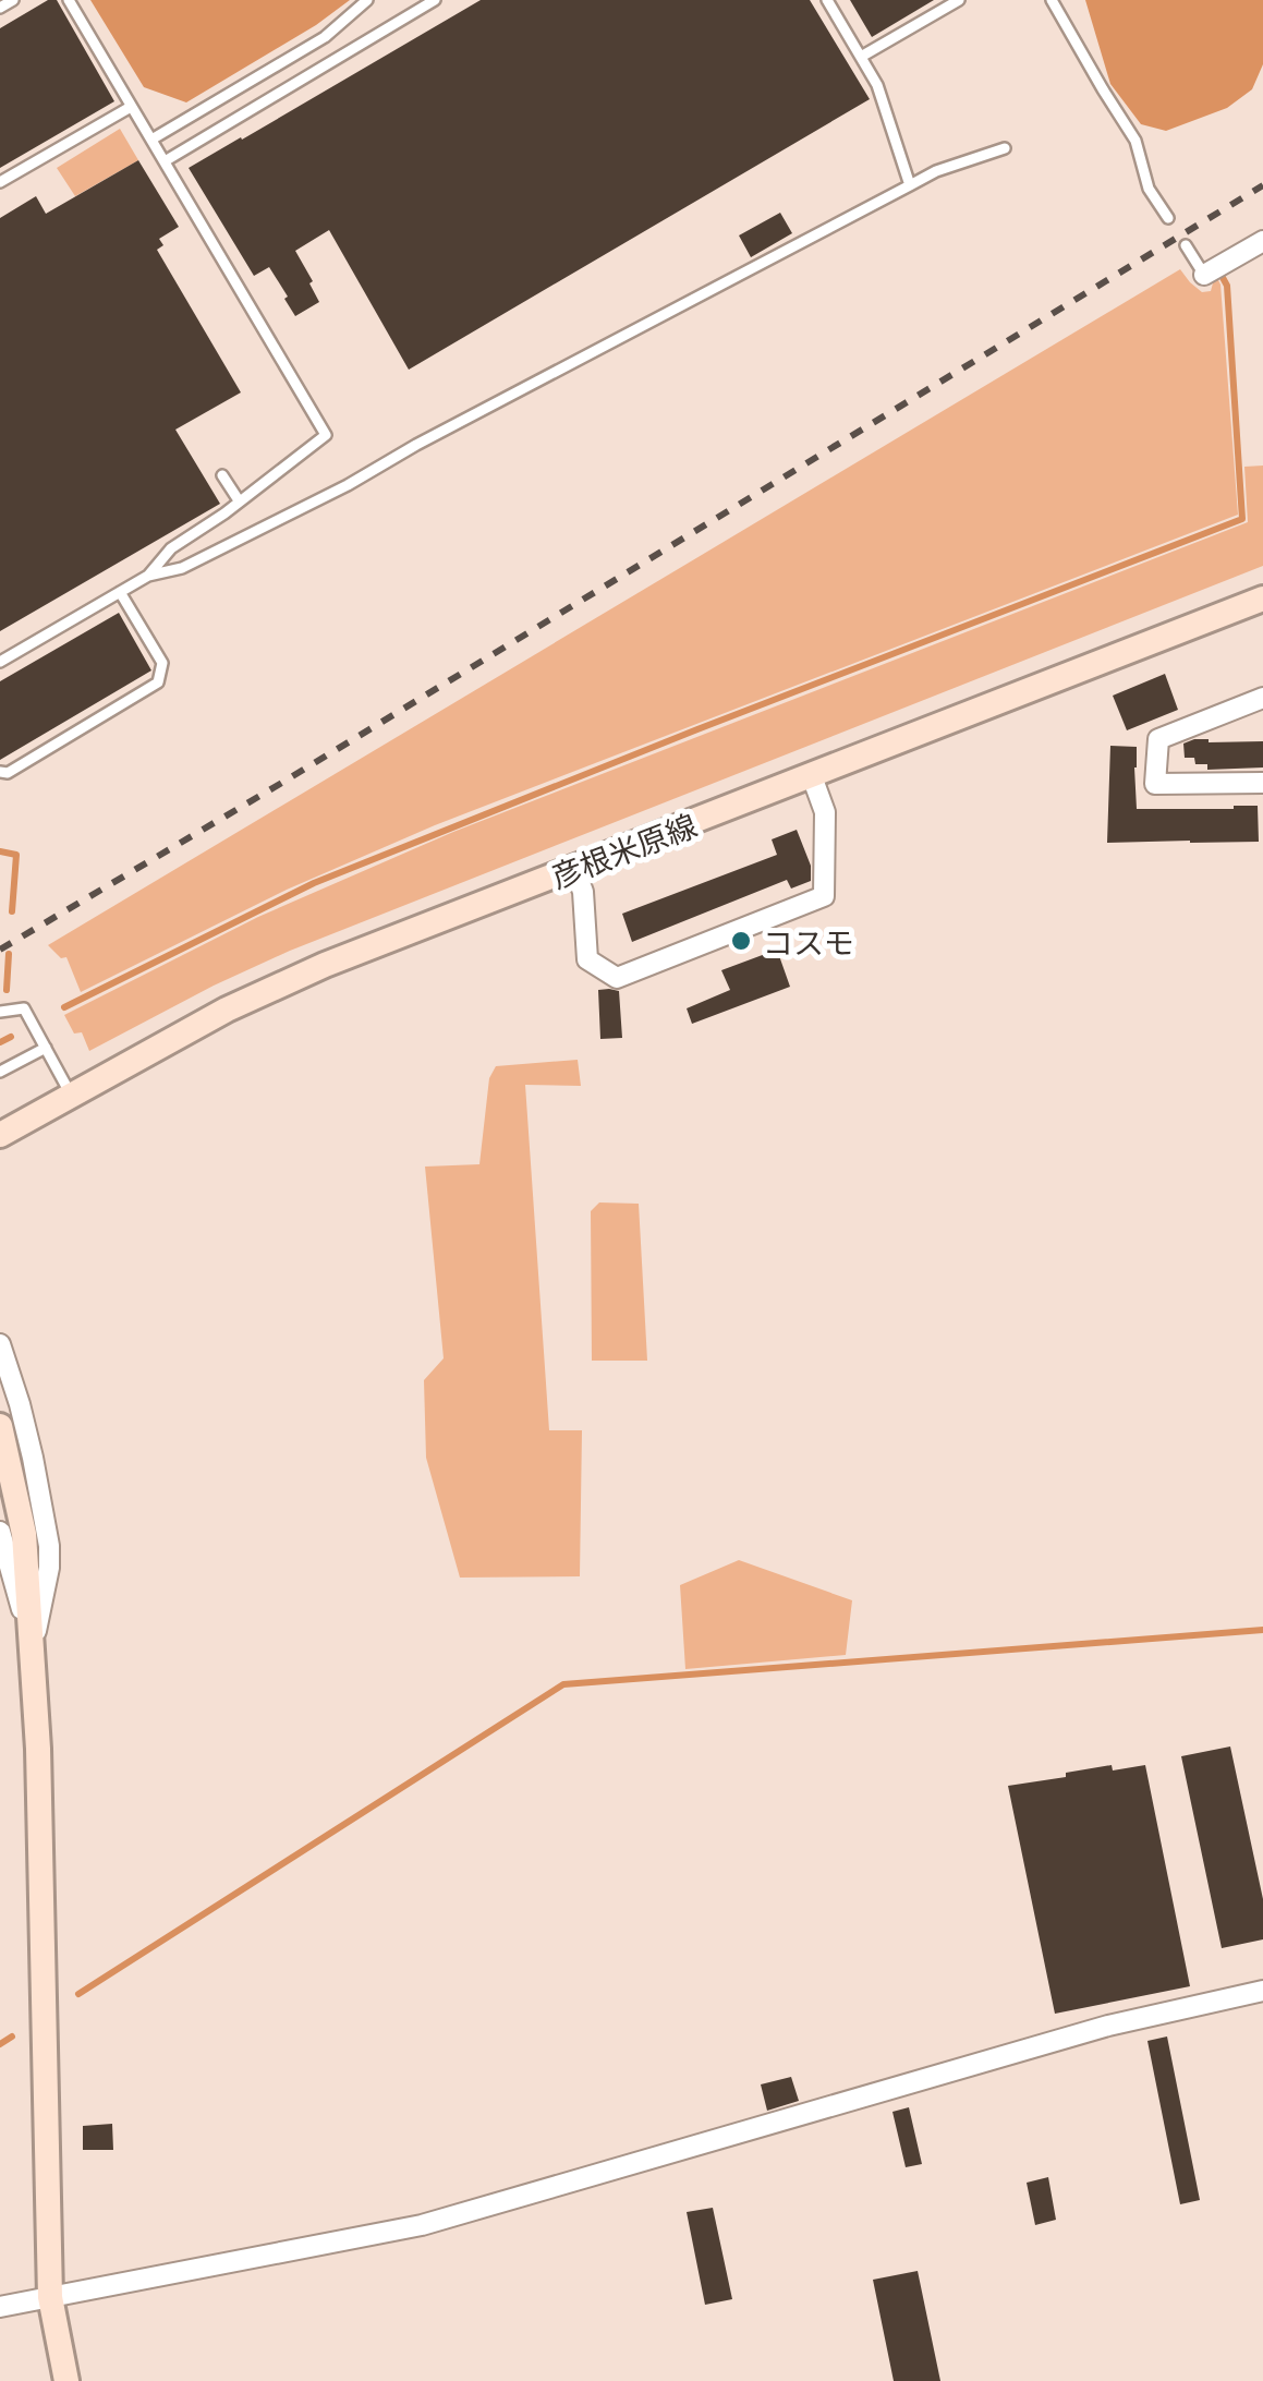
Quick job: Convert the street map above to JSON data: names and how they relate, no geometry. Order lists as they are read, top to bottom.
{
  "streets": {
    "main road": ["彦根米原線"]
  },
  "places": ["コスモ"]
}
